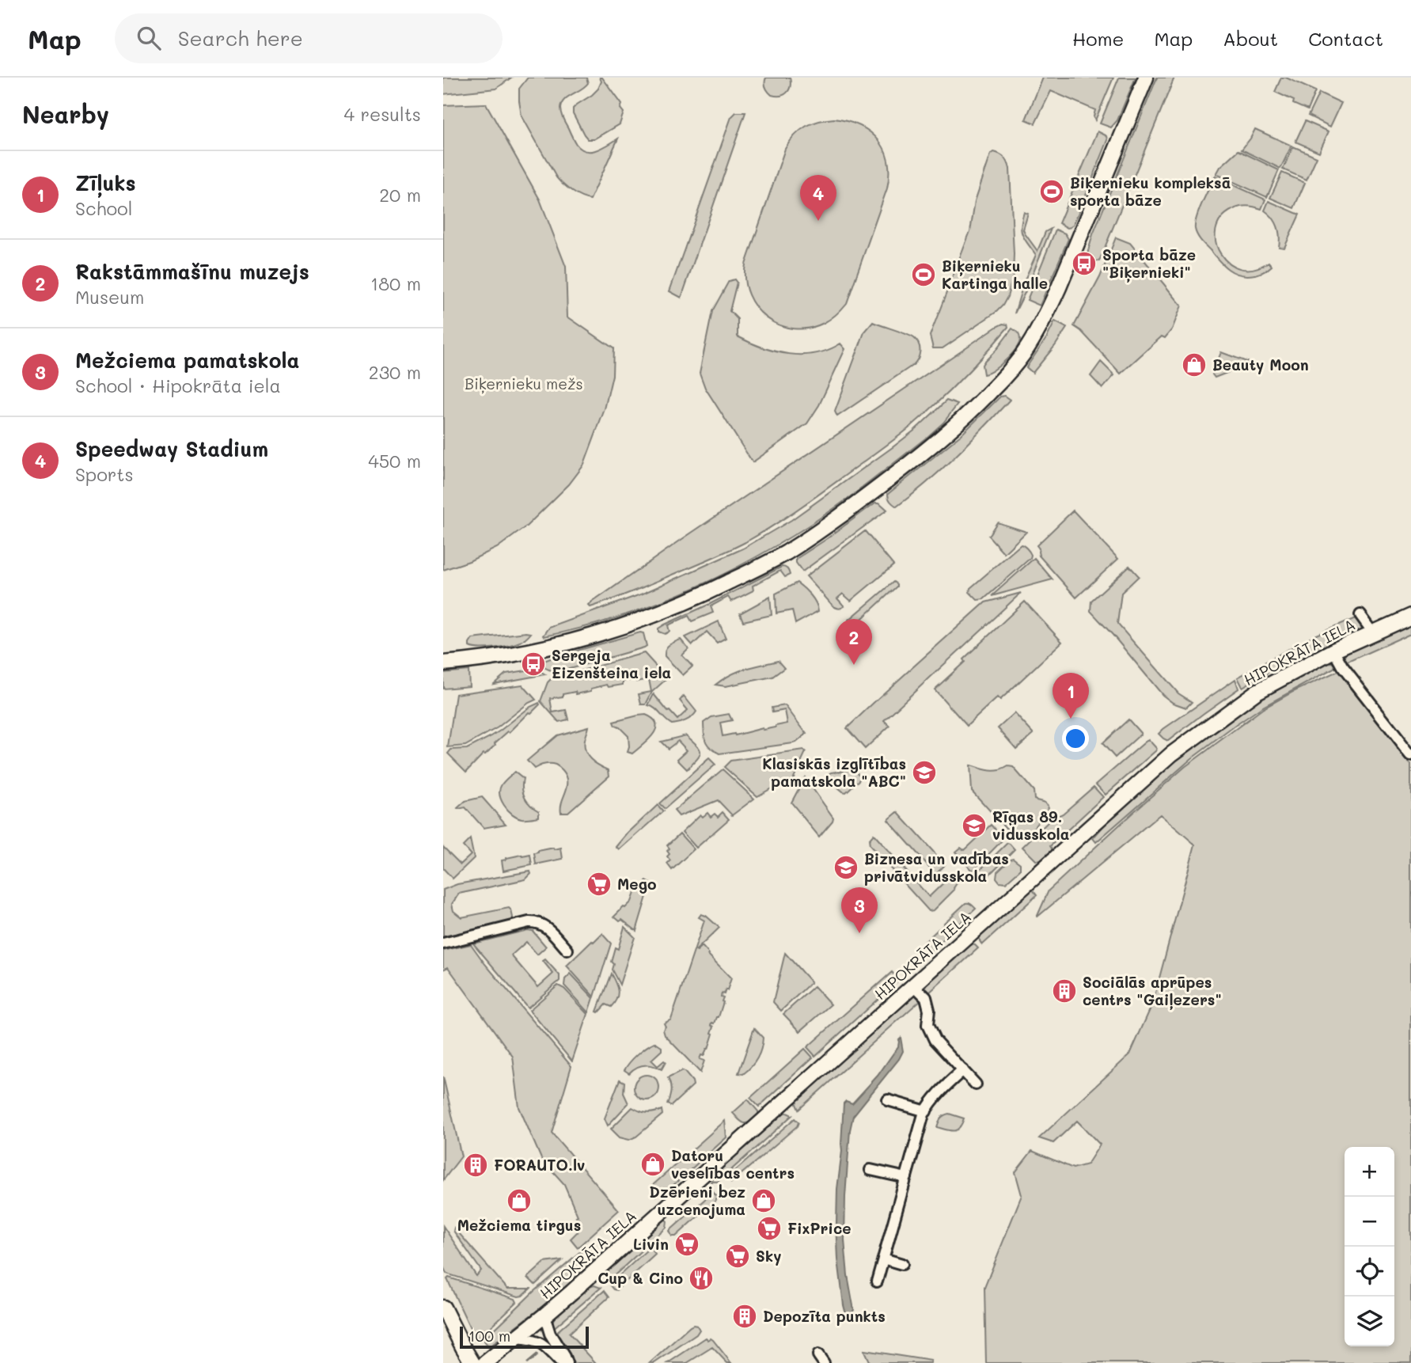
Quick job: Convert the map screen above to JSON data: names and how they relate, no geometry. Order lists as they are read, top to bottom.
{
  "streets": {
    "street": ["HIPOKRĀTA IELA"]
  },
  "parks": ["Biķernieku mežs"],
  "places": {
    "sports": ["Biķernieku kompleksā sporta bāze", "Biķernieku Kartinga halle"],
    "bus stop": ["Sporta bāze \"Biķernieki\"", "Sergeja Eizenšteina iela"],
    "shop": [
      "Beauty Moon",
      "Datoru veselības centrs",
      "Mežciema tirgus",
      "Dzērieni bez uzcenojuma"
    ],
    "school or university": ["Klasiskās izglītības pamatskola \"ABC\"", "Rīgas 89. vidusskola", "Biznesa un vadības privātvidusskola"],
    "supermarket": [
      "Mego",
      "FixPrice",
      "Livin",
      "Sky"
    ],
    "building": ["Sociālās aprūpes centrs \"Gaiļezers\"", "FORAUTO.lv", "Depozīta punkts"],
    "restaurant": ["Cup & Cino"]
  },
  "scale_bar": "100 m",
  "page": {
    "header": "Map",
    "search": "Search here",
    "nav": [
      "Home",
      "Map",
      "About",
      "Contact"
    ],
    "heading": ["Nearby", "4 results"],
    "list": [
      {
        "mark": "1",
        "name": "Zīļuks",
        "note": "School",
        "value": "20 m"
      },
      {
        "mark": "2",
        "name": "Rakstāmmašīnu muzejs",
        "note": "Museum",
        "value": "180 m"
      },
      {
        "mark": "3",
        "name": "Mežciema pamatskola",
        "note": "School · Hipokrāta iela",
        "value": "230 m"
      },
      {
        "mark": "4",
        "name": "Speedway Stadium",
        "note": "Sports",
        "value": "450 m"
      }
    ],
    "pins": [
      "4",
      "2",
      "1",
      "3"
    ],
    "map_buttons": ["+", "−"],
    "scale": "100 m"
  }
}
